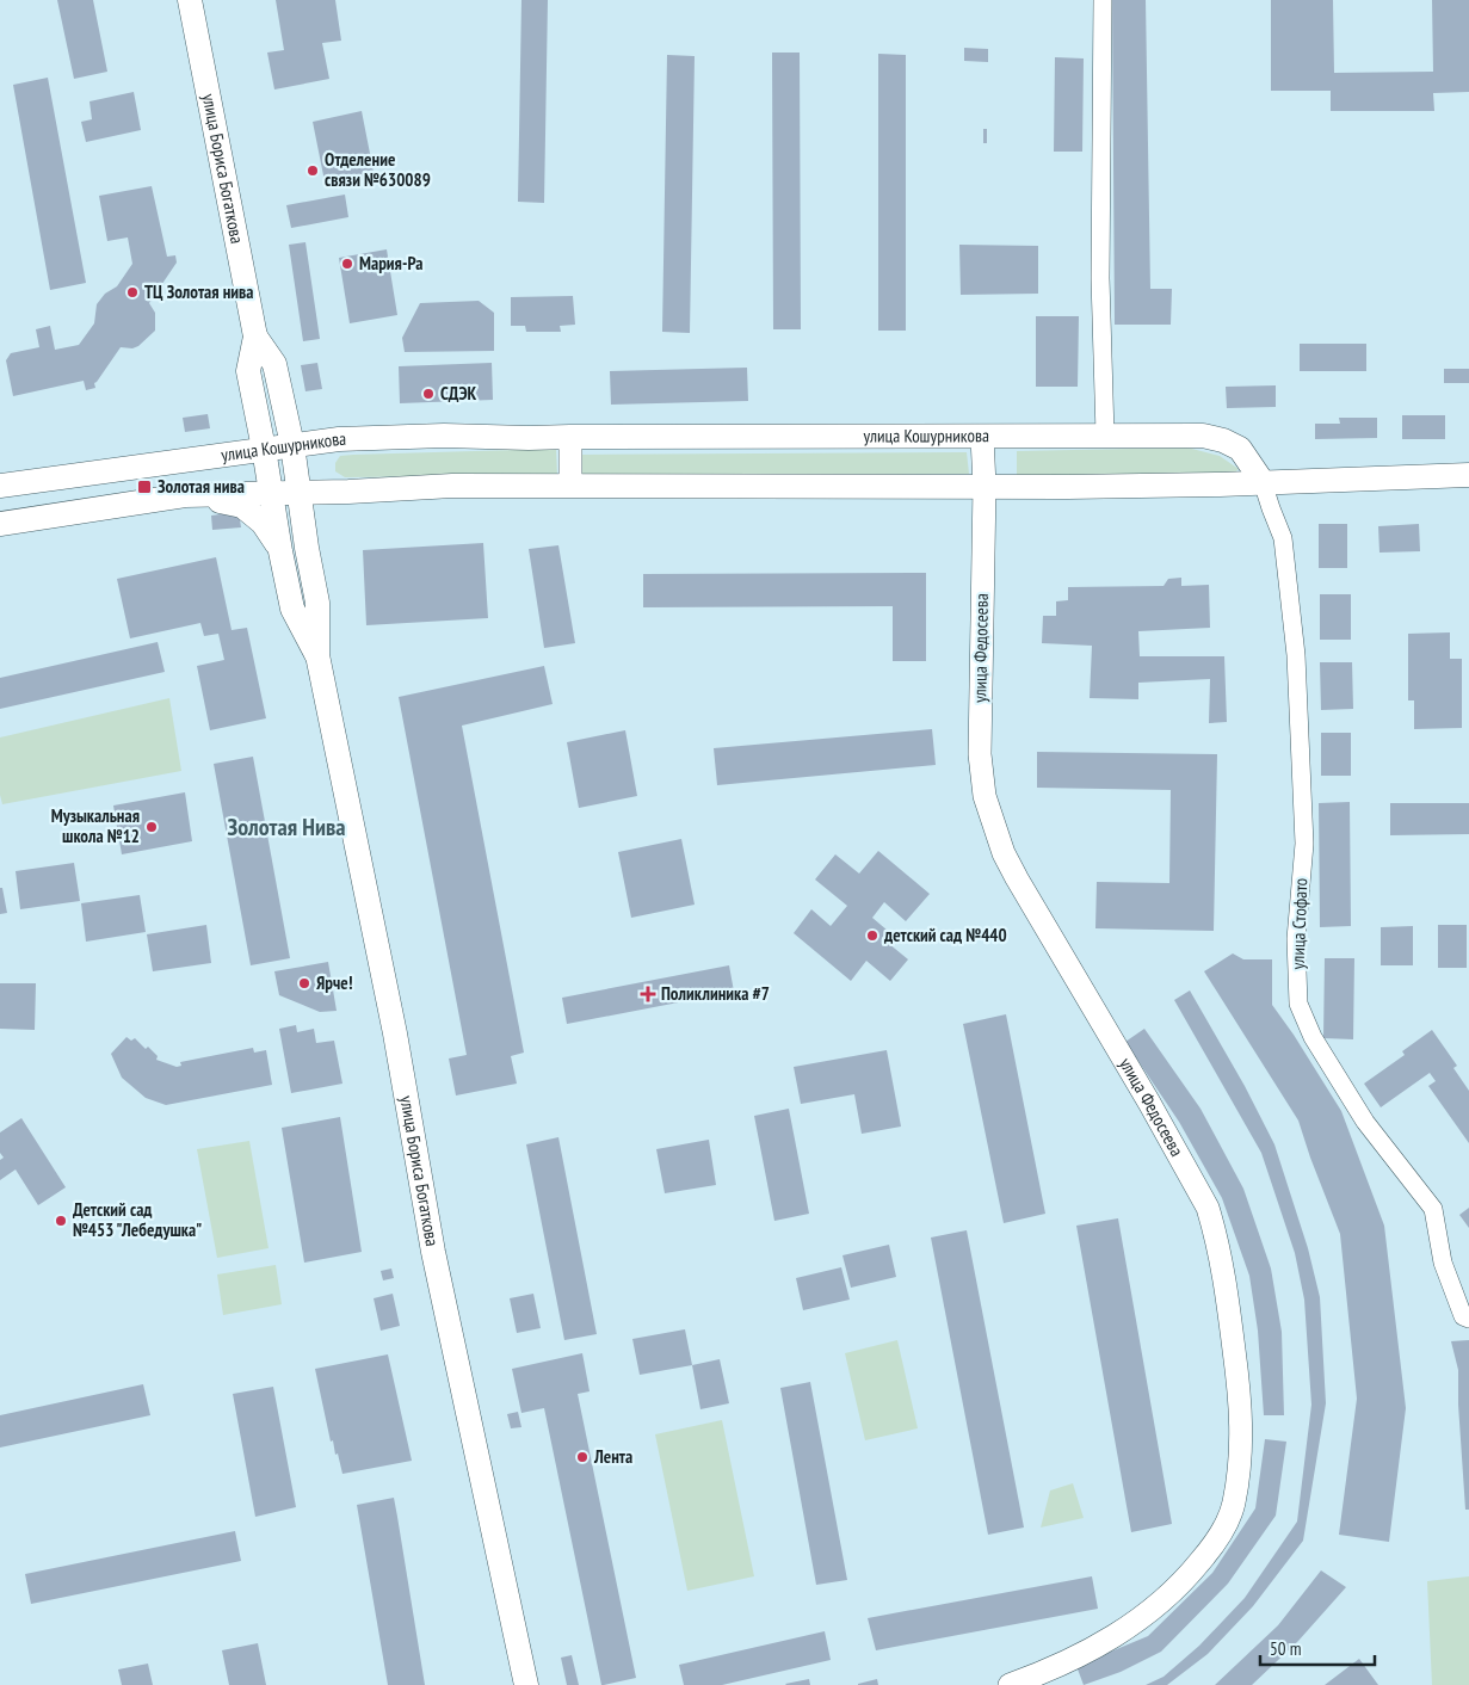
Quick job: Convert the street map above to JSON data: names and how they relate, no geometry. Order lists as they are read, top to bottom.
{
  "streets": {
    "main road": ["улица Бориса Богаткова", "улица Кошурникова"],
    "street": ["улица Федосеева", "улица Стофато"]
  },
  "crossings": [
    ["улица Бориса Богаткова", "улица Кошурникова"],
    ["улица Кошурникова", "улица Федосеева"],
    ["улица Кошурникова", "улица Стофато"]
  ],
  "districts": ["Золотая Нива"],
  "places": {
    "other": [
      "Отделение связи №630089",
      "Мария-Ра",
      "ТЦ Золотая нива",
      "СДЭК",
      "Музыкальная школа №12",
      "детский сад №440",
      "Ярче!",
      "Детский сад №453 \"Лебедушка\"",
      "Лента"
    ],
    "transit": ["Золотая нива"],
    "health": ["Поликлиника #7"]
  },
  "scale_bar": "50 m"
}
